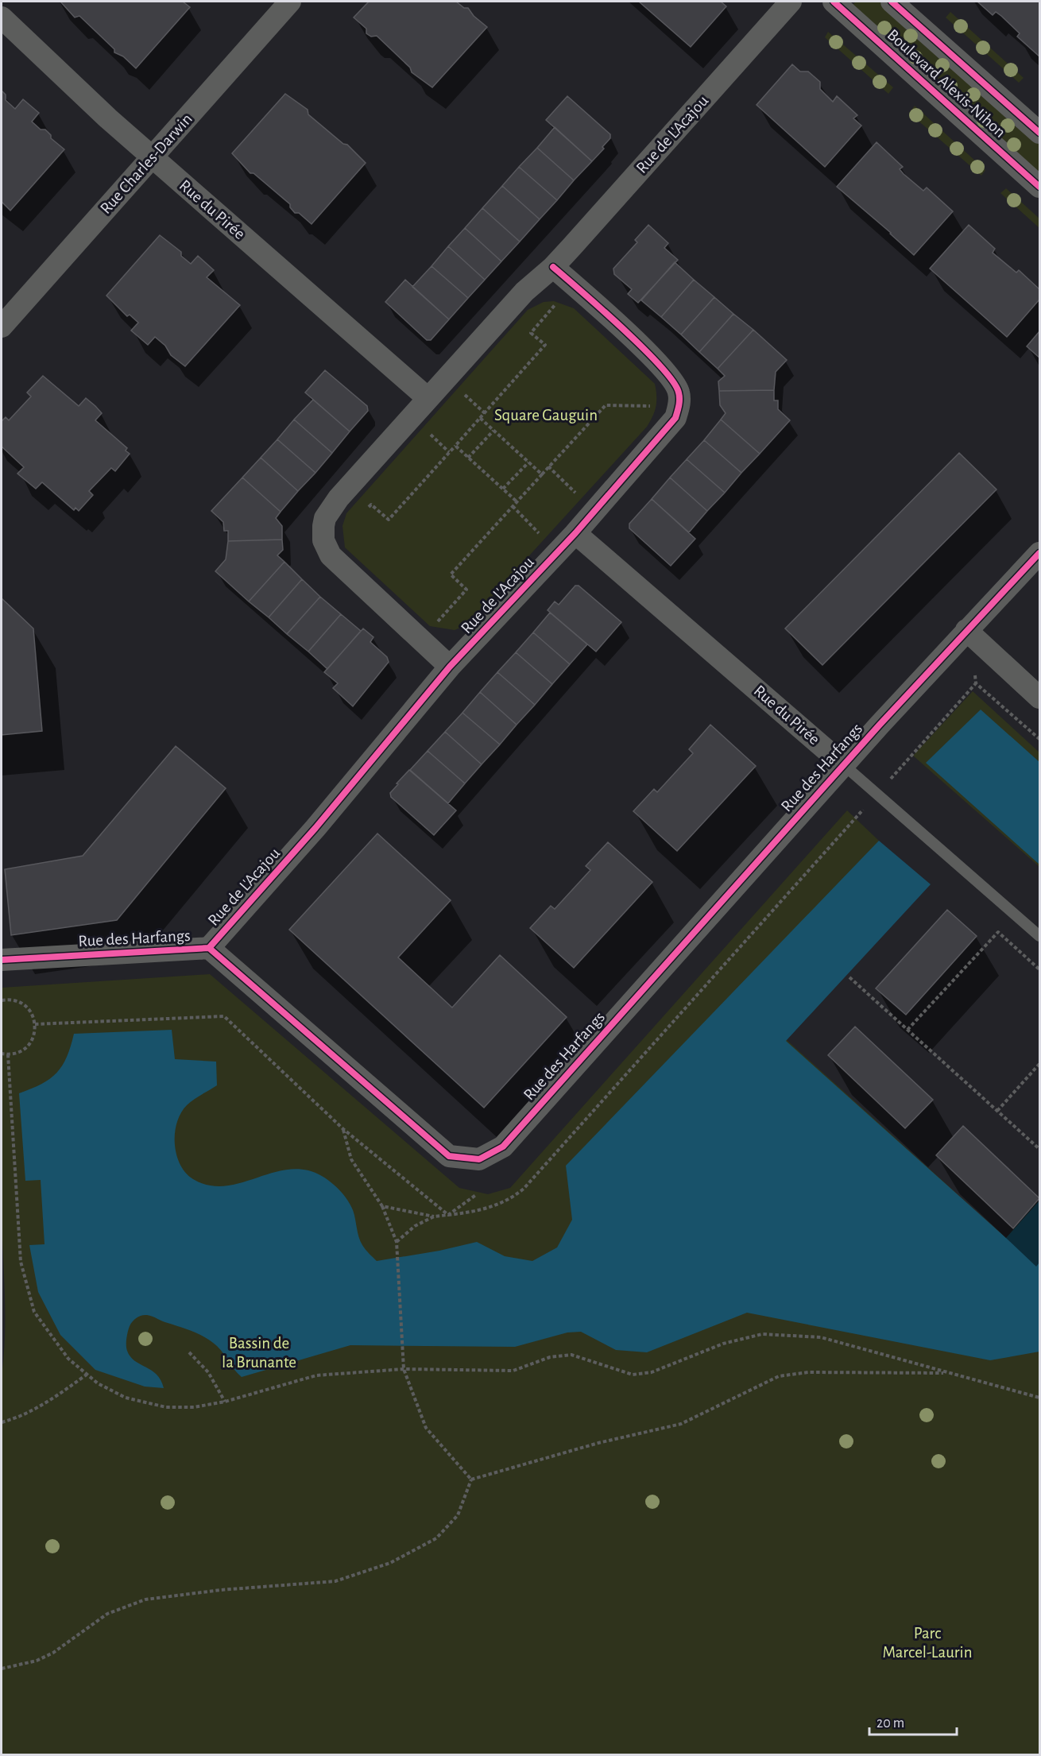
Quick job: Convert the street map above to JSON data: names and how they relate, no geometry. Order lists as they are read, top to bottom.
{
  "streets": {
    "street": [
      "Boulevard Alexis-Nihon",
      "Rue de L'Acajou",
      "Rue Charles-Darwin",
      "Rue du Pirée",
      "Rue des Harfangs"
    ]
  },
  "crossings": [
    ["Rue de L'Acajou", "Rue du Pirée"],
    ["Rue de L'Acajou", "Rue des Harfangs"],
    ["Rue Charles-Darwin", "Rue du Pirée"],
    ["Rue du Pirée", "Rue des Harfangs"]
  ],
  "parks": ["Square Gauguin", "Bassin de la Brunante", "Parc Marcel-Laurin"],
  "scale_bar": "20 m"
}
